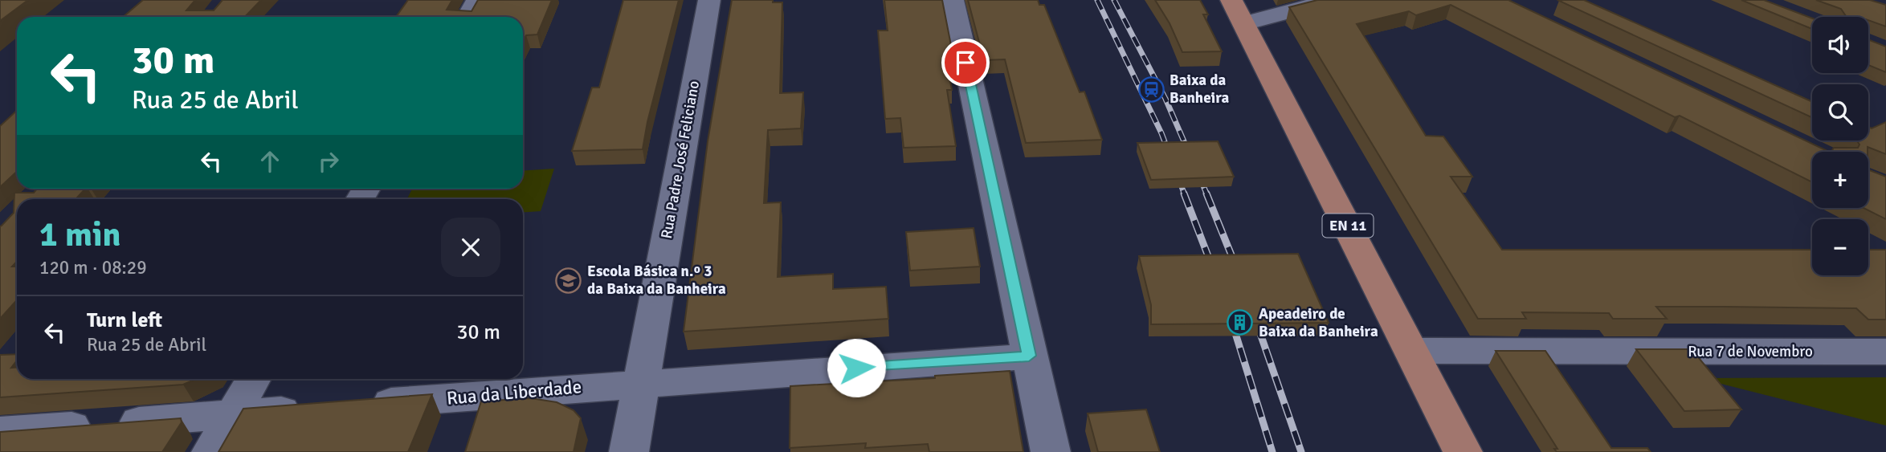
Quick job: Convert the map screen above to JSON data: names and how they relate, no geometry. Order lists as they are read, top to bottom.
{
  "streets": {
    "main road": ["EN 11"],
    "street": ["Rua Padre José Feliciano", "Rua 7 de Novembro", "Rua da Liberdade"]
  },
  "crossings": [
    ["Rua Padre José Feliciano", "Rua da Liberdade"],
    ["EN 11", "Rua 7 de Novembro"]
  ],
  "places": {
    "station": ["Baixa da Banheira"],
    "school or university": ["Escola Básica n.º 3 da Baixa da Banheira"],
    "building": ["Apeadeiro de Baixa da Banheira"]
  },
  "page": {
    "map_buttons": ["+", "−"],
    "turn": ["30 m", "Rua 25 de Abril"],
    "heading": ["1 min", "120 m · 08:29"],
    "list": [
      {
        "name": "Turn left",
        "note": "Rua 25 de Abril",
        "value": "30 m"
      }
    ]
  }
}
